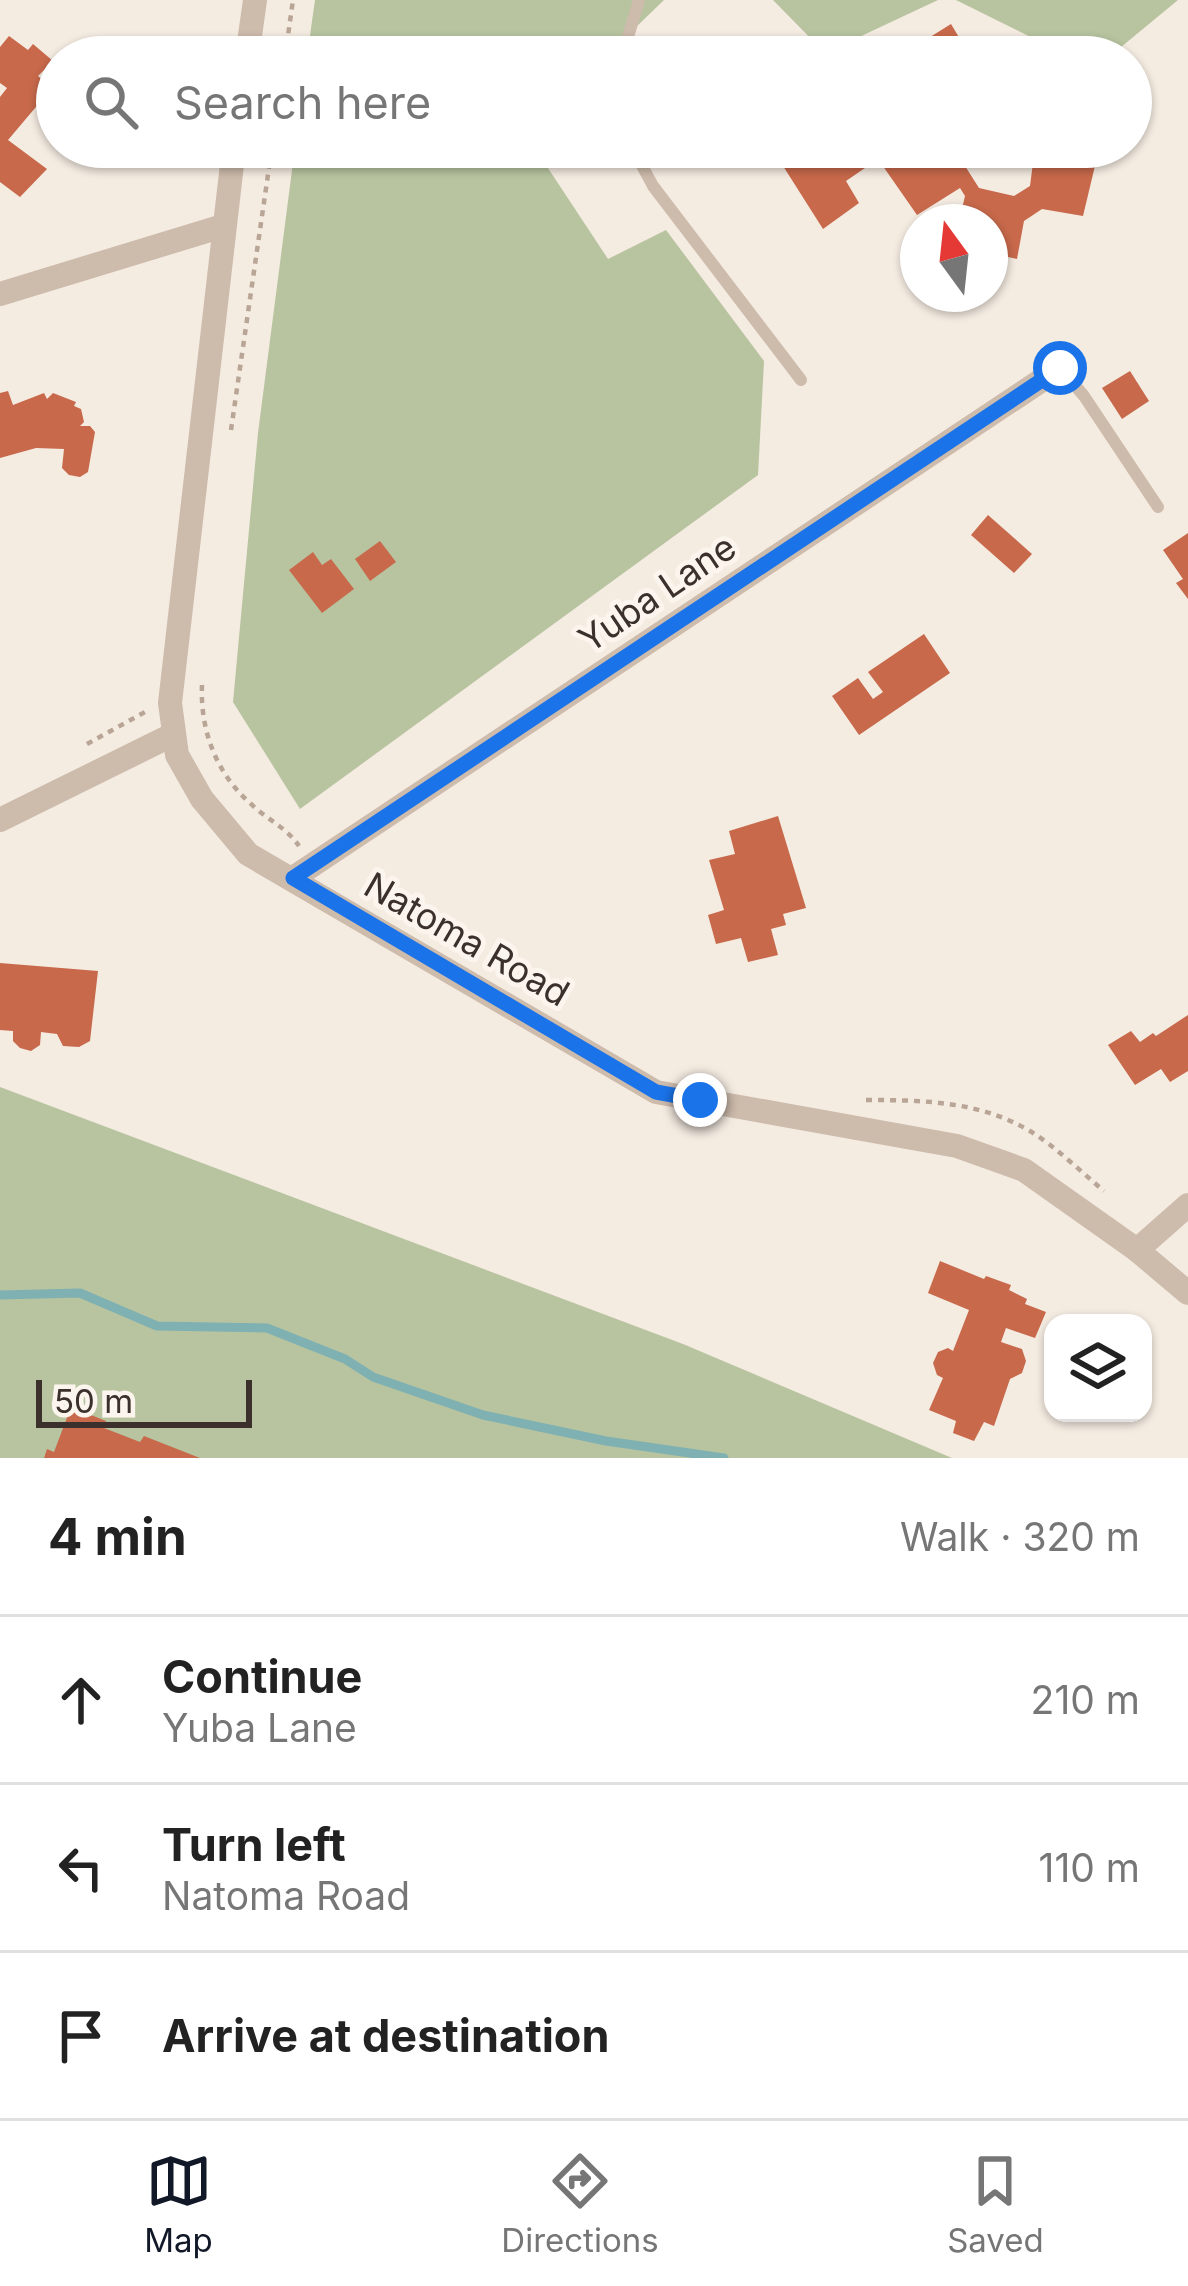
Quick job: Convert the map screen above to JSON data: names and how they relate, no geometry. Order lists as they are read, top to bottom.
{
  "streets": {
    "street": ["Yuba Lane", "Natoma Road"]
  },
  "crossings": [
    ["Yuba Lane", "Natoma Road"]
  ],
  "scale_bar": "50 m",
  "north": "top",
  "page": {
    "search": "Search here",
    "scale": "50 m",
    "heading": ["4 min", "Walk · 320 m"],
    "list": [
      ["Continue", "Yuba Lane", "210 m"],
      ["Turn left", "Natoma Road", "110 m"],
      "Arrive at destination"
    ],
    "nav": ["Map", "Directions", "Saved"]
  }
}
